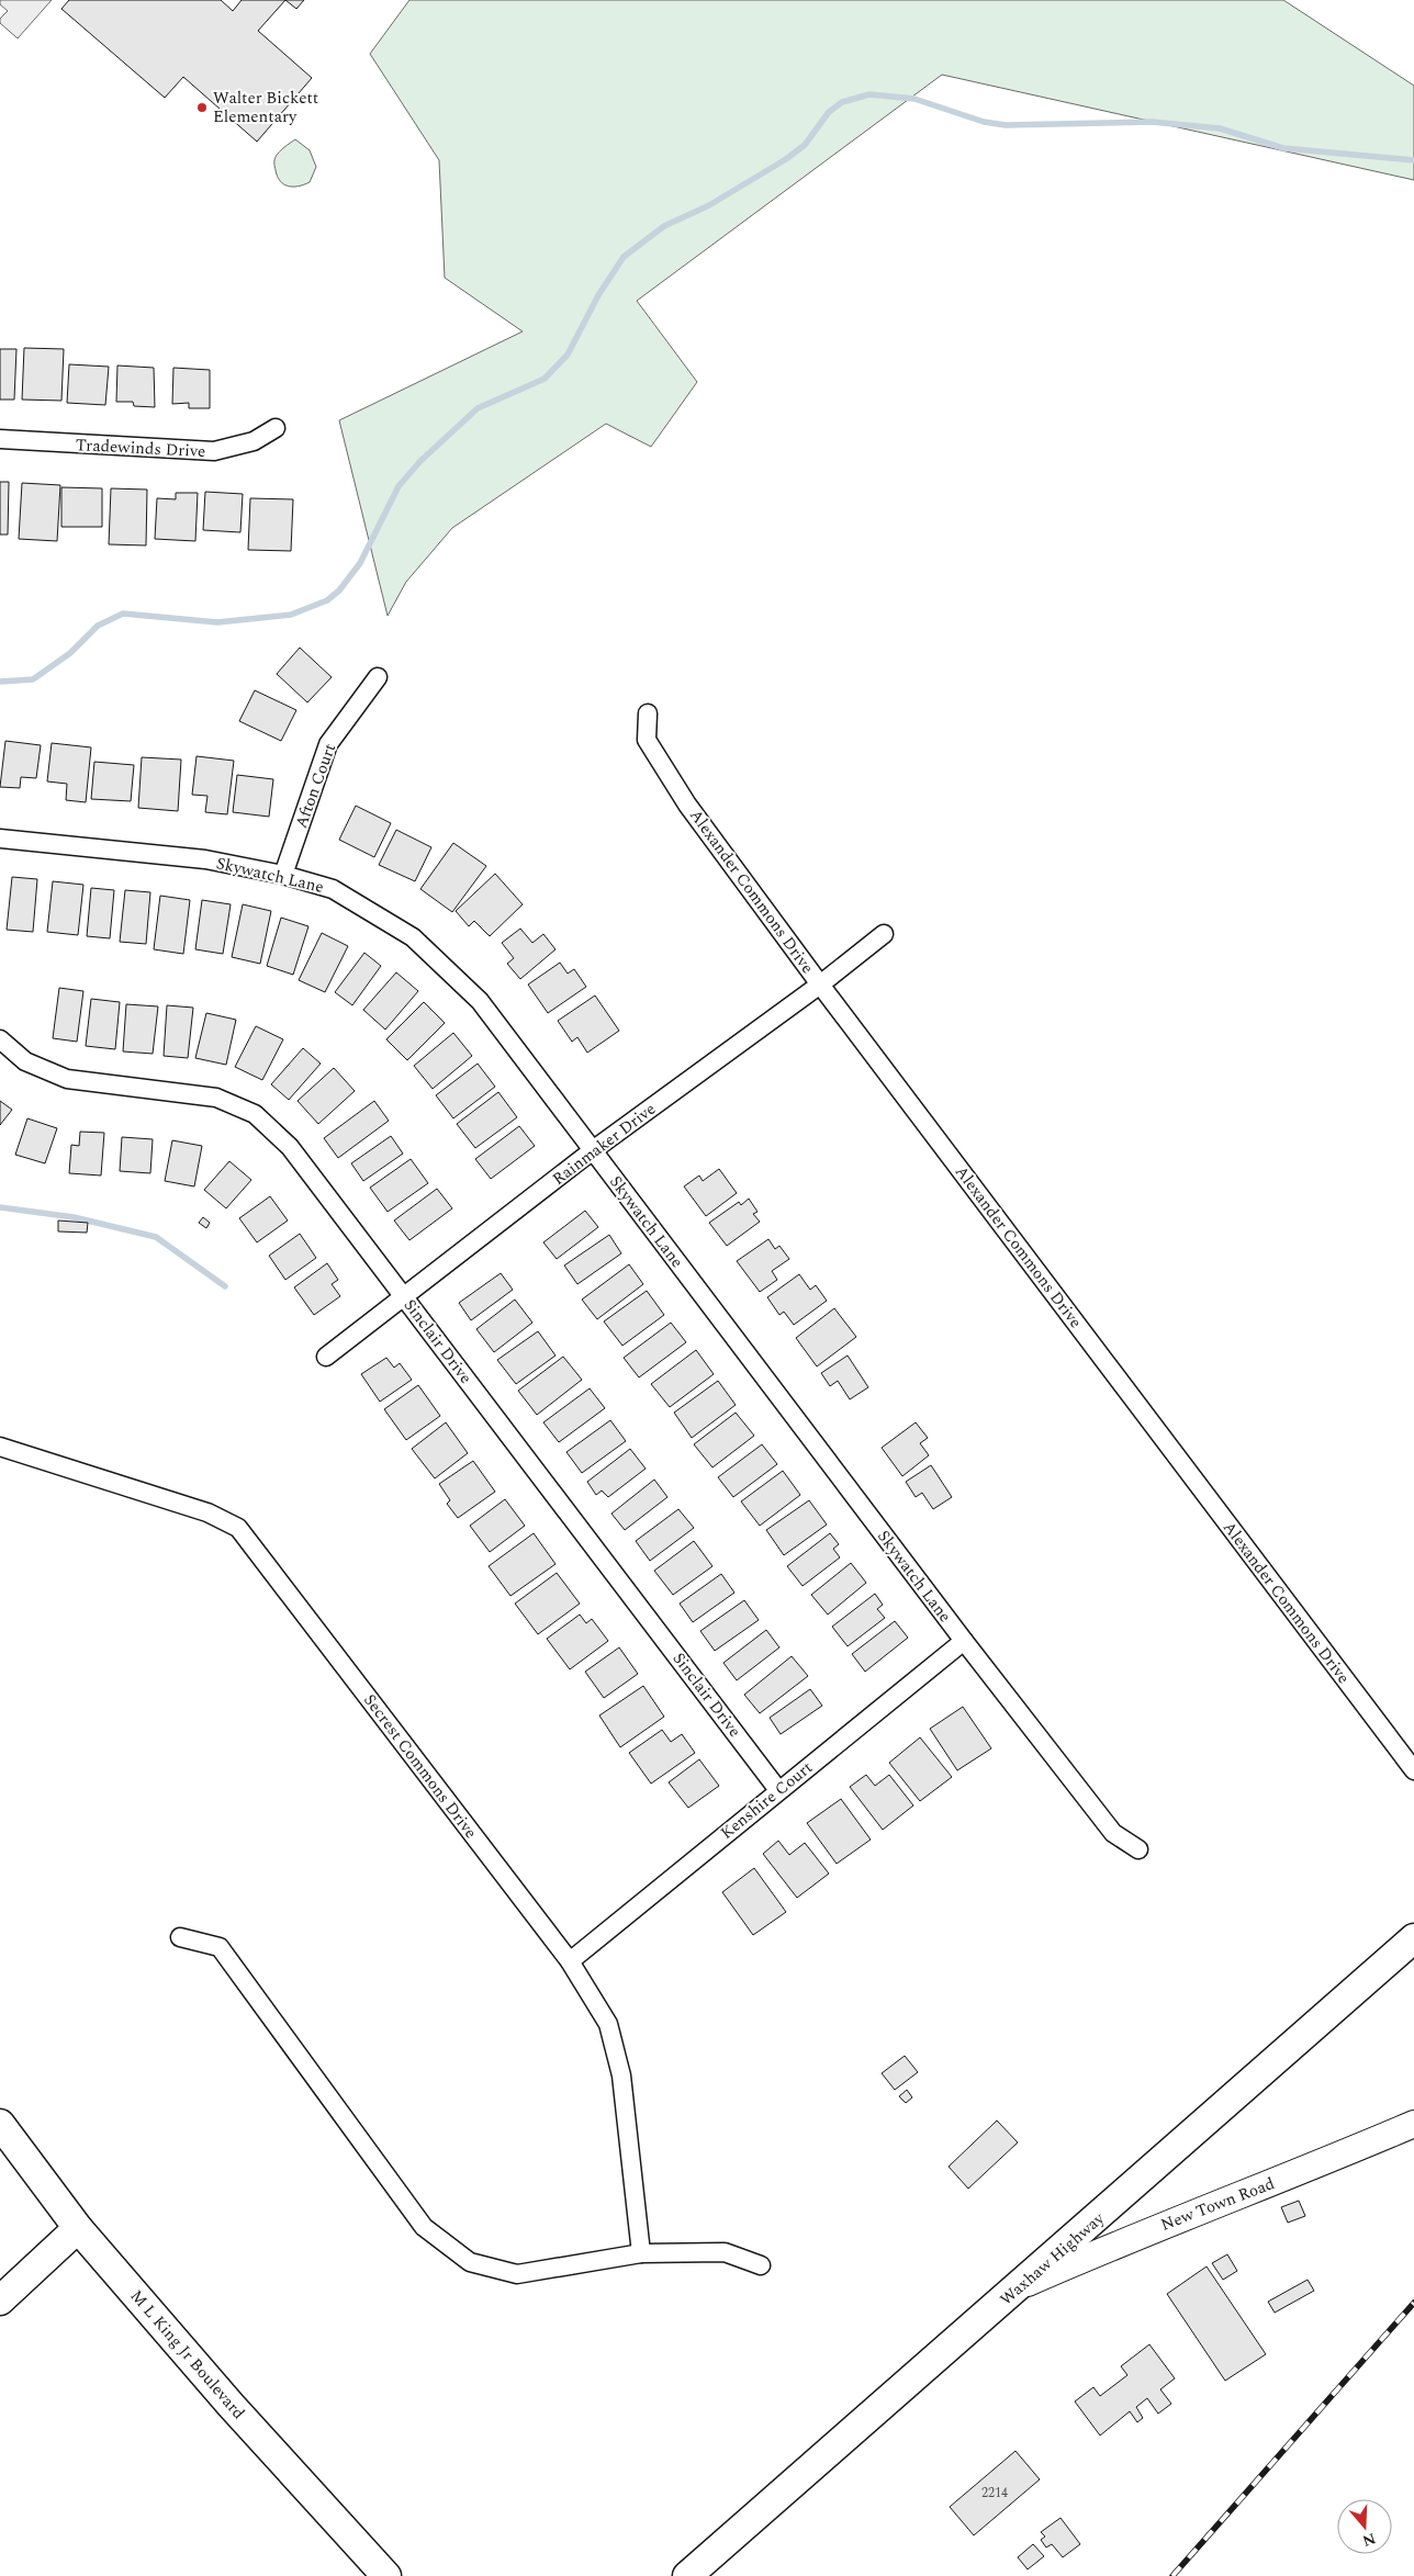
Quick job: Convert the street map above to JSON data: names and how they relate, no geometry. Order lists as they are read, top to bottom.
{
  "streets": {
    "main road": ["New Town Road", "Waxhaw Highway", "M L King Jr Boulevard"],
    "street": [
      "Tradewinds Drive",
      "Afton Court",
      "Skywatch Lane",
      "Alexander Commons Drive",
      "Rainmaker Drive",
      "Sinclair Drive",
      "Secrest Commons Drive",
      "Kenshire Court"
    ]
  },
  "crossings": [
    ["Afton Court", "Skywatch Lane"],
    ["Skywatch Lane", "Rainmaker Drive"],
    ["Skywatch Lane", "Kenshire Court"],
    ["Alexander Commons Drive", "Rainmaker Drive"],
    ["Rainmaker Drive", "Sinclair Drive"],
    ["Sinclair Drive", "Kenshire Court"],
    ["Secrest Commons Drive", "Kenshire Court"],
    ["New Town Road", "Waxhaw Highway"]
  ],
  "places": ["Walter Bickett Elementary"],
  "house_numbers": ["2214"],
  "north": "bottom"
}
